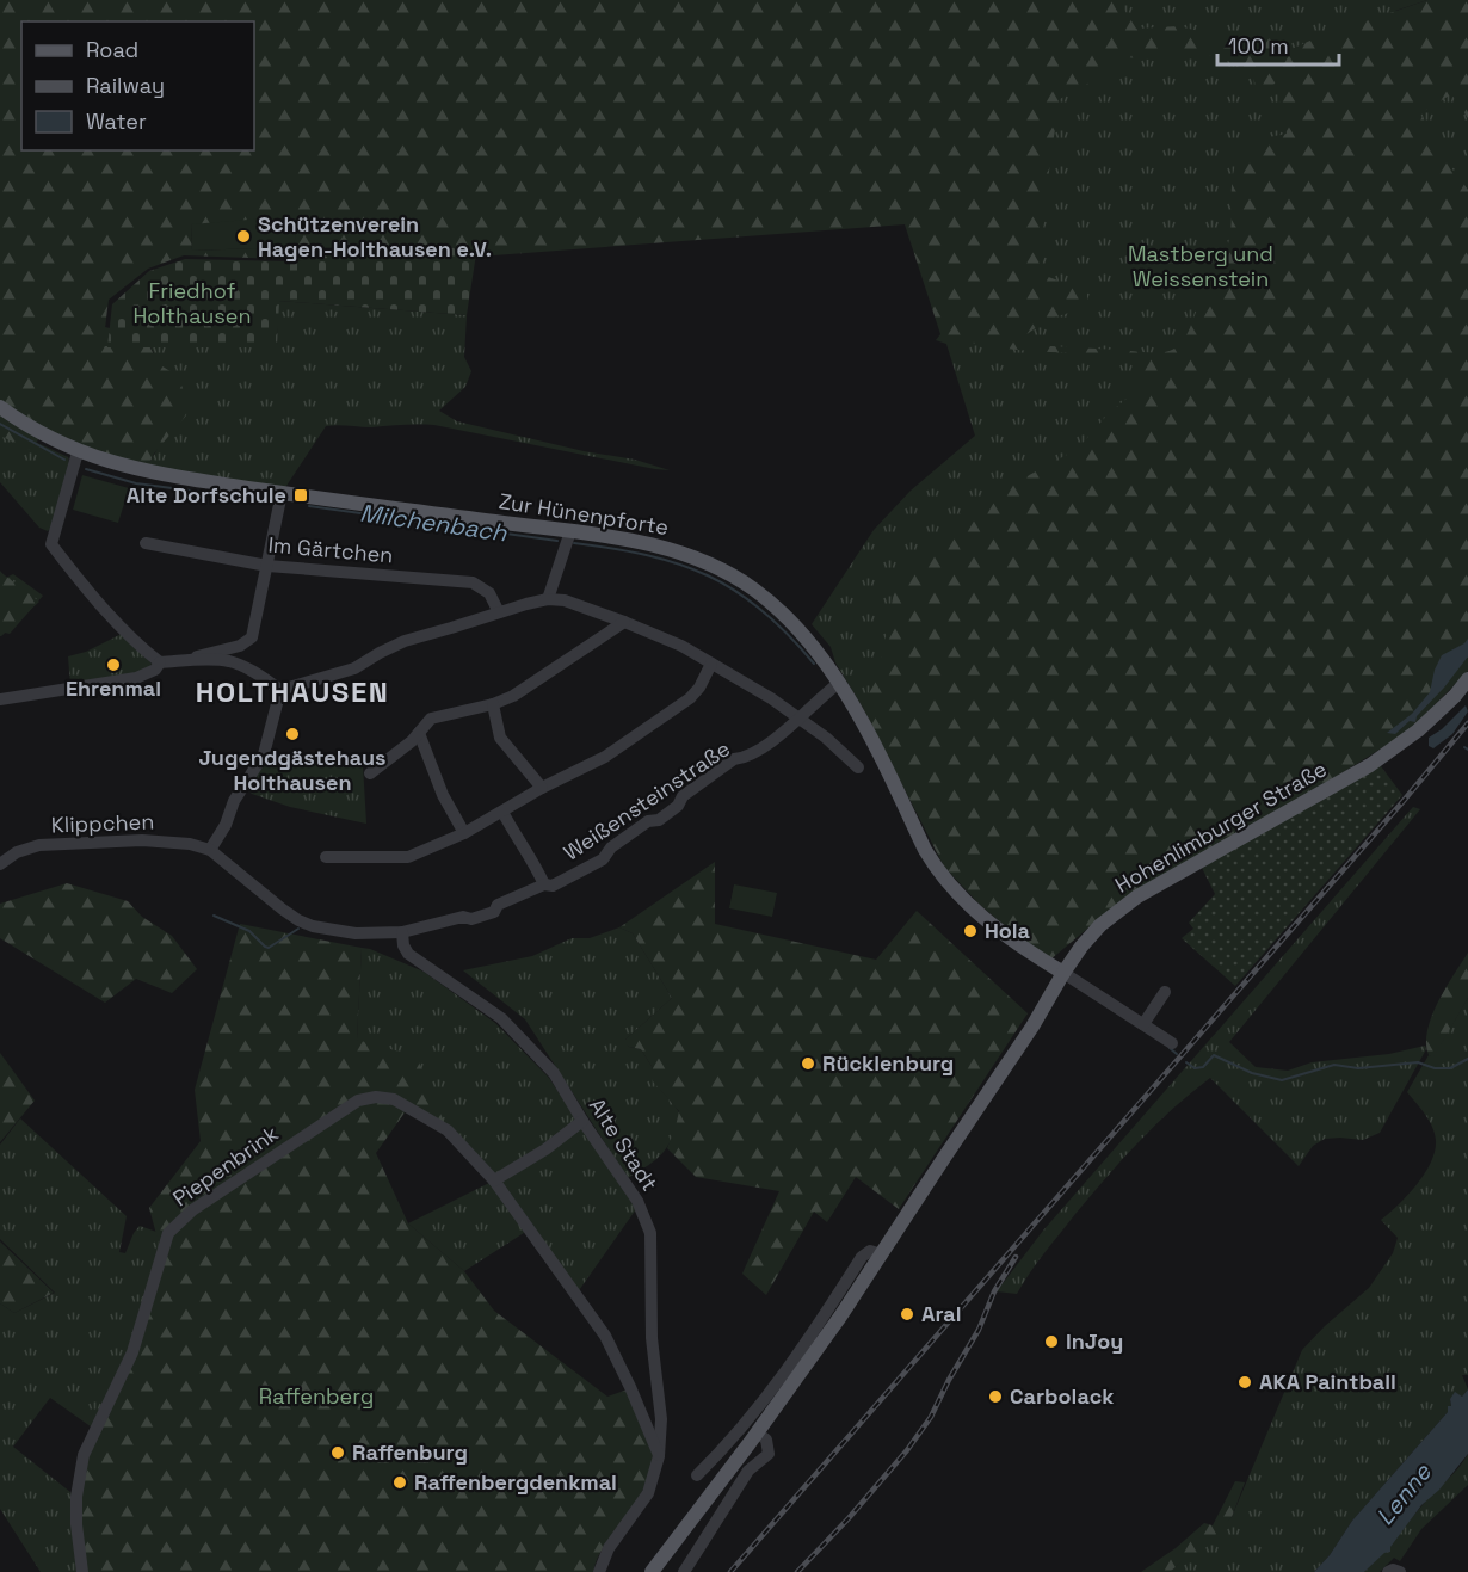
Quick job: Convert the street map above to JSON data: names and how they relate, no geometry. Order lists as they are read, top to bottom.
{
  "streets": {
    "main road": ["Zur Hünenpforte", "Hohenlimburger Straße"],
    "street": [
      "Im Gärtchen",
      "Weißensteinstraße",
      "Klippchen",
      "Alte Stadt",
      "Piepenbrink"
    ]
  },
  "crossings": [
    ["Zur Hünenpforte", "Weißensteinstraße"],
    ["Zur Hünenpforte", "Hohenlimburger Straße"],
    ["Weißensteinstraße", "Klippchen"],
    ["Weißensteinstraße", "Alte Stadt"],
    ["Alte Stadt", "Piepenbrink"]
  ],
  "districts": ["HOLTHAUSEN"],
  "water": ["Milchenbach", "Lenne"],
  "parks": ["Mastberg und Weissenstein", "Friedhof Holthausen", "Raffenberg"],
  "places": {
    "other": [
      "Schützenverein Hagen-Holthausen e.V.",
      "Ehrenmal",
      "Jugendgästehaus Holthausen",
      "Hola",
      "Rücklenburg",
      "Aral",
      "InJoy",
      "AKA Paintball",
      "Carbolack",
      "Raffenburg",
      "Raffenbergdenkmal"
    ],
    "transit": ["Alte Dorfschule"]
  },
  "legend": ["Road", "Railway", "Water"],
  "scale_bar": "100 m"
}
